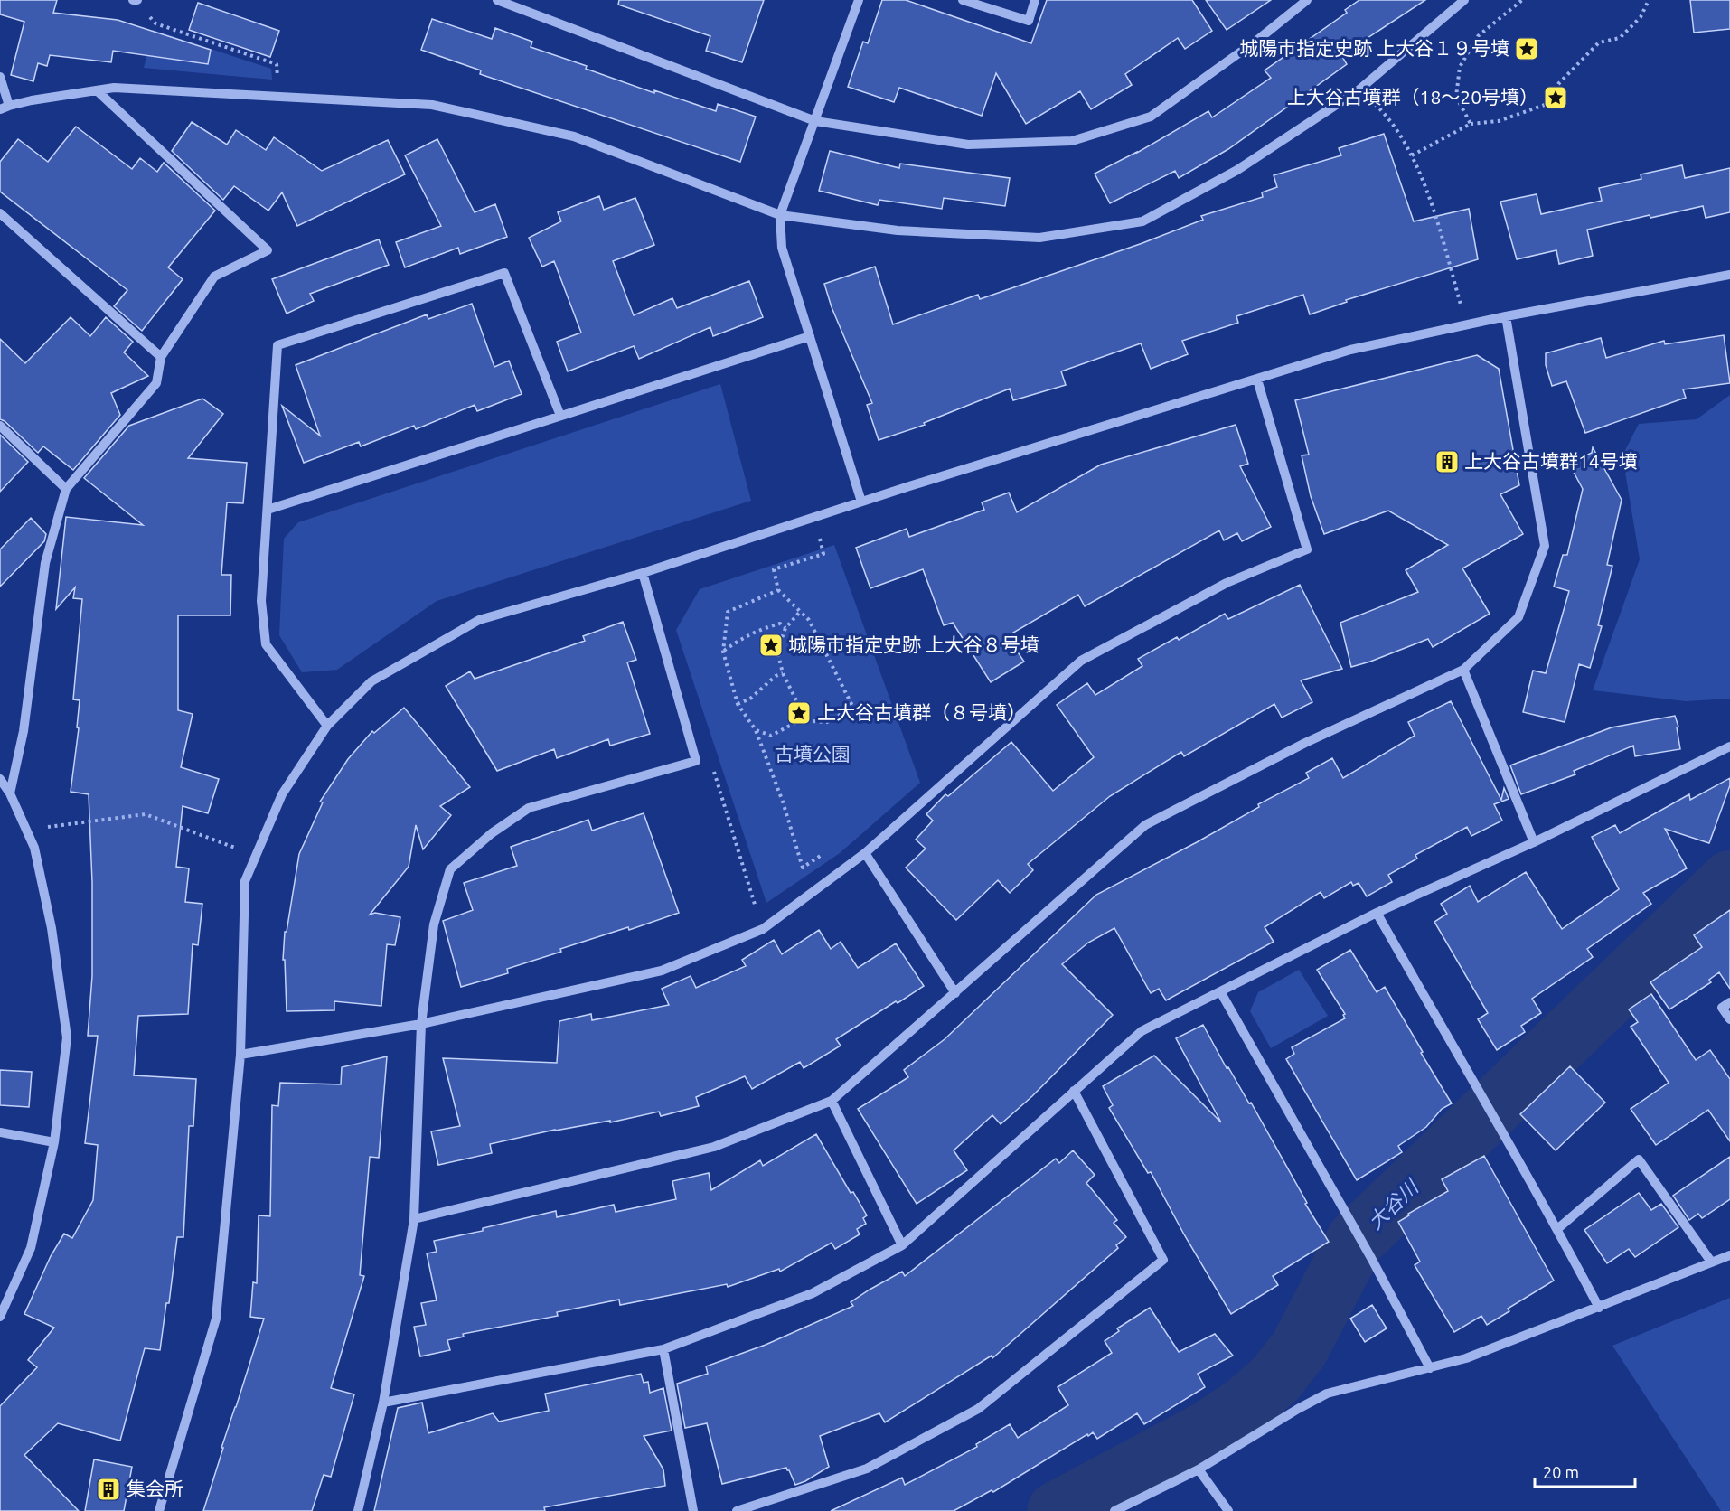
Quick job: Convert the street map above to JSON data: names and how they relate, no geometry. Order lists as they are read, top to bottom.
{
  "water": ["大谷川"],
  "parks": ["古墳公園"],
  "places": {
    "place": [
      "城陽市指定史跡 上大谷１９号墳",
      "上大谷古墳群（18～20号墳）",
      "城陽市指定史跡 上大谷８号墳",
      "上大谷古墳群（８号墳）"
    ],
    "building": ["上大谷古墳群14号墳", "集会所"]
  },
  "scale_bar": "20 m"
}
